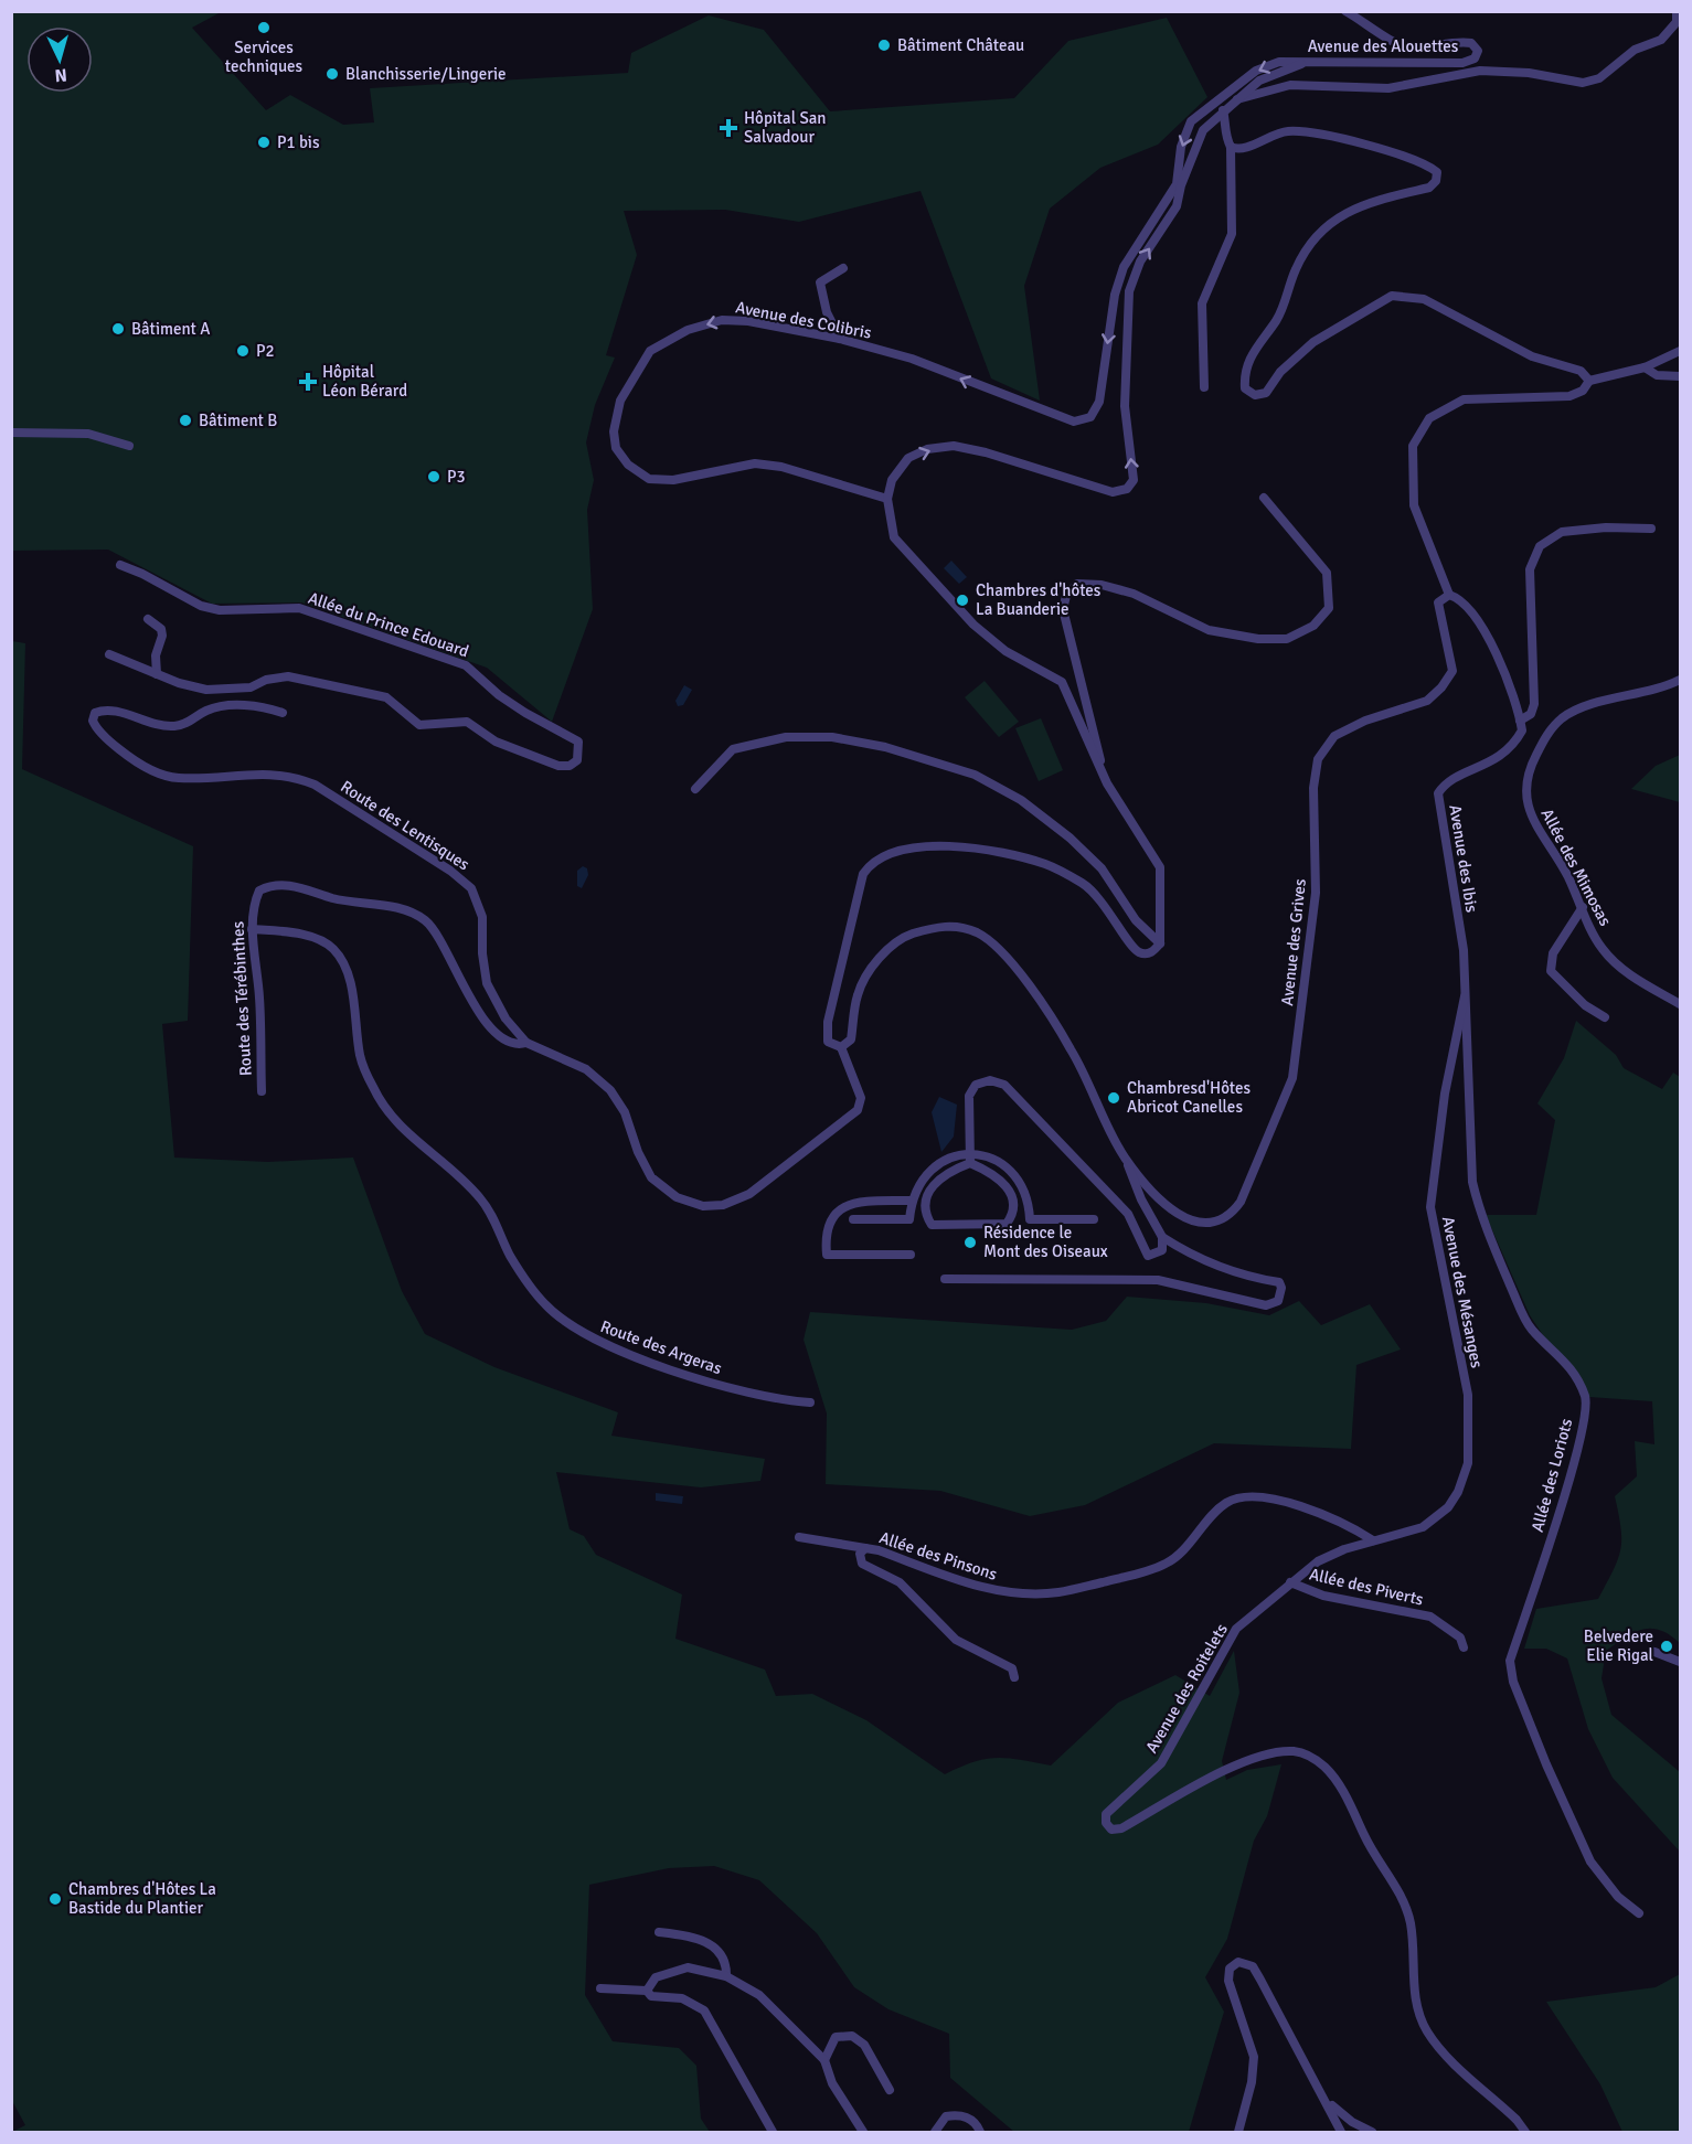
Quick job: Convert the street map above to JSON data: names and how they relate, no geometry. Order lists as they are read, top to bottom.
{
  "streets": {
    "street": [
      "Avenue des Alouettes",
      "Avenue des Colibris",
      "Allée du Prince Edouard",
      "Route des Lentisques",
      "Avenue des Ibis",
      "Allée des Mimosas",
      "Avenue des Grives",
      "Route des Térébinthes",
      "Avenue des Mésanges",
      "Route des Argeras",
      "Allée des Loriots",
      "Allée des Pinsons",
      "Allée des Piverts",
      "Avenue des Roitelets"
    ]
  },
  "crossings": [
    ["Avenue des Alouettes", "Avenue des Colibris"],
    ["Route des Lentisques", "Route des Térébinthes"],
    ["Avenue des Ibis", "Avenue des Mésanges"],
    ["Avenue des Ibis", "Allée des Loriots"],
    ["Route des Térébinthes", "Route des Argeras"],
    ["Avenue des Mésanges", "Allée des Loriots"],
    ["Avenue des Mésanges", "Allée des Pinsons"],
    ["Avenue des Mésanges", "Avenue des Roitelets"],
    ["Allée des Pinsons", "Avenue des Roitelets"],
    ["Allée des Piverts", "Avenue des Roitelets"]
  ],
  "places": {
    "other": [
      "Services techniques",
      "Bâtiment Château",
      "Blanchisserie/Lingerie",
      "P1 bis",
      "Bâtiment A",
      "P2",
      "Bâtiment B",
      "P3",
      "Chambres d'hôtes La Buanderie",
      "Chambresd'Hôtes Abricot Canelles",
      "Résidence le Mont des Oiseaux",
      "Belvedere Elie Rigal",
      "Chambres d'Hôtes La Bastide du Plantier"
    ],
    "health": ["Hôpital San Salvadour", "Hôpital Léon Bérard"]
  },
  "north": "bottom"
}
